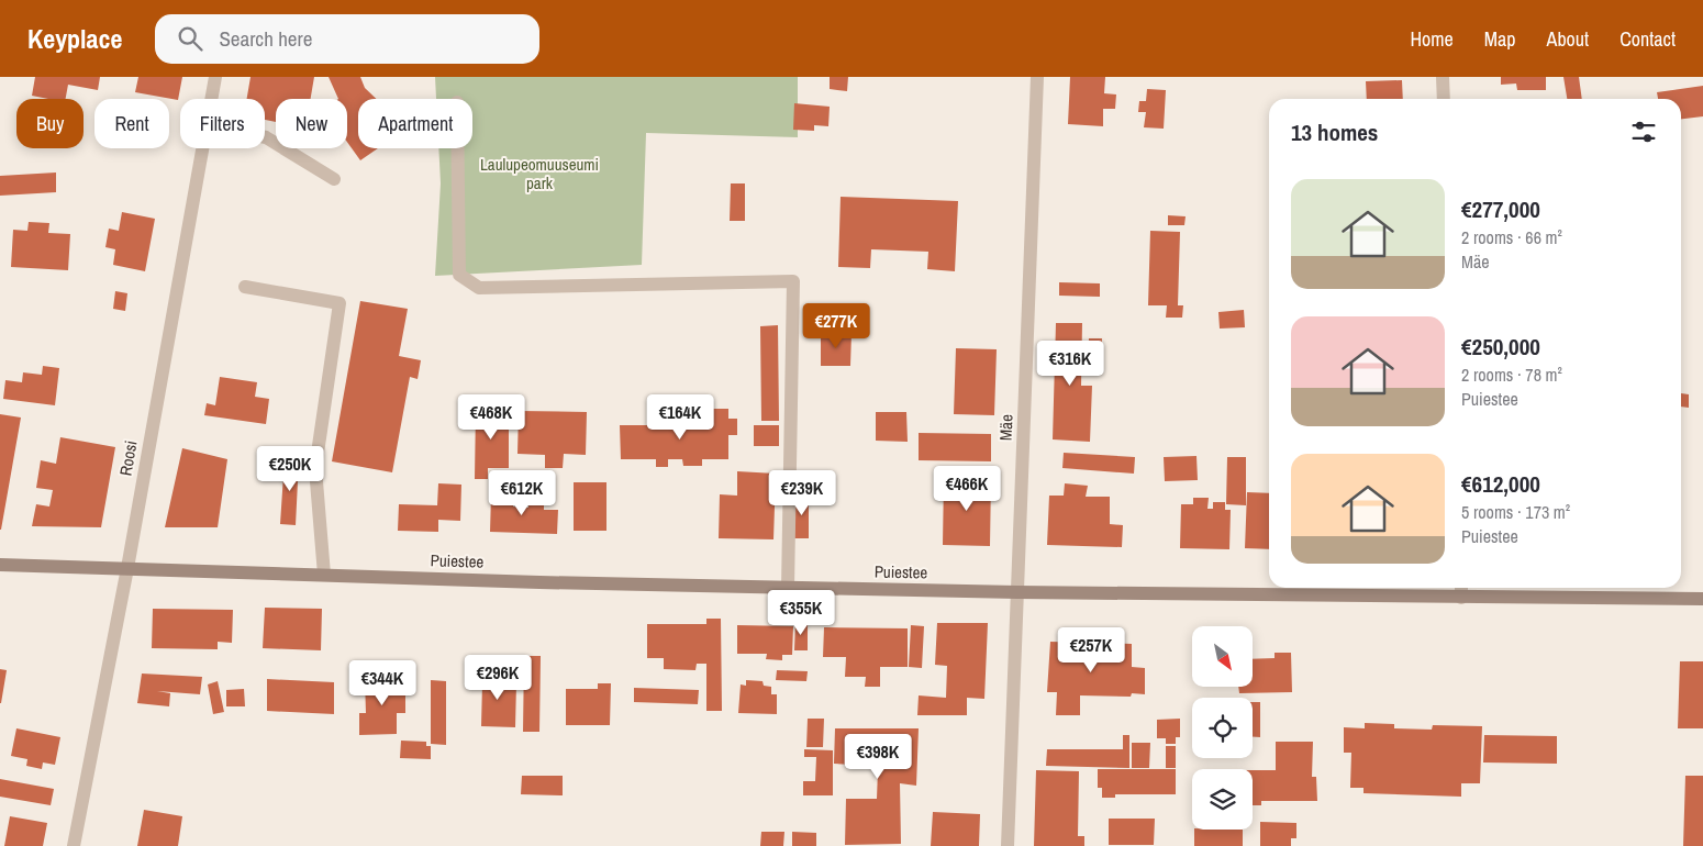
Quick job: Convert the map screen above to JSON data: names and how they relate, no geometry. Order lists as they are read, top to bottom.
{
  "streets": {
    "main road": ["Puiestee"],
    "street": ["Mäe", "Roosi"]
  },
  "crossings": [
    ["Mäe", "Puiestee"],
    ["Roosi", "Puiestee"]
  ],
  "parks": ["Laulupeomuuseumi park"],
  "north": "bottom right",
  "page": {
    "header": "Keyplace",
    "search": "Search here",
    "nav": [
      "Home",
      "Map",
      "About",
      "Contact"
    ],
    "chip": [
      "Buy",
      "Rent",
      "Filters",
      "New",
      "Apartment"
    ],
    "heading": "13 homes",
    "list": [
      {
        "name": "€277,000",
        "note": "2 rooms · 66 m² · Mäe"
      },
      {
        "name": "€250,000",
        "note": "2 rooms · 78 m² · Puiestee"
      },
      {
        "name": "€612,000",
        "note": "5 rooms · 173 m² · Puiestee"
      }
    ],
    "price": [
      "€277K",
      "€316K",
      "€468K",
      "€164K",
      "€250K",
      "€466K",
      "€612K",
      "€239K",
      "€355K",
      "€257K",
      "€296K",
      "€344K",
      "€398K"
    ]
  }
}
